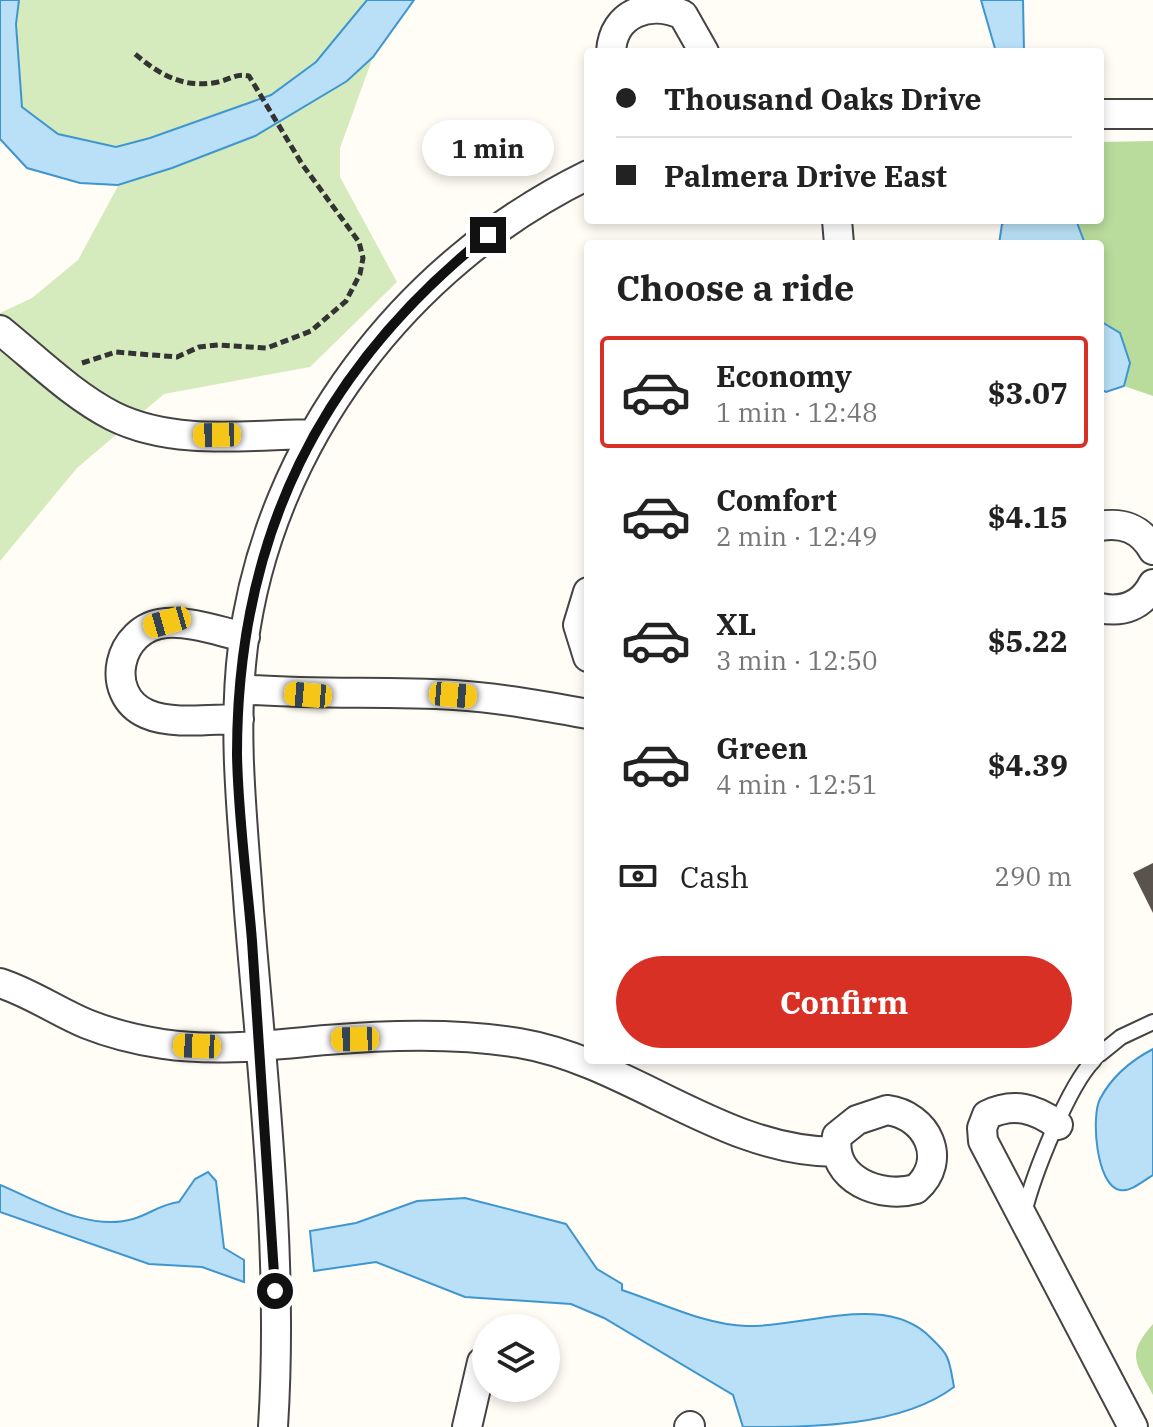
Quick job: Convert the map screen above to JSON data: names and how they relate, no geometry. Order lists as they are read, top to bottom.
{
  "page": {
    "banner": ["Thousand Oaks Drive", "Palmera Drive East"],
    "bubble": "1 min",
    "heading": "Choose a ride",
    "list": [
      {
        "name": "Economy",
        "note": "1 min · 12:48",
        "value": "$3.07"
      },
      {
        "name": "Comfort",
        "note": "2 min · 12:49",
        "value": "$4.15"
      },
      {
        "name": "XL",
        "note": "3 min · 12:50",
        "value": "$5.22"
      },
      {
        "name": "Green",
        "note": "4 min · 12:51",
        "value": "$4.39"
      }
    ],
    "pay": ["Cash", "290 m"],
    "buttons": "Confirm"
  }
}
